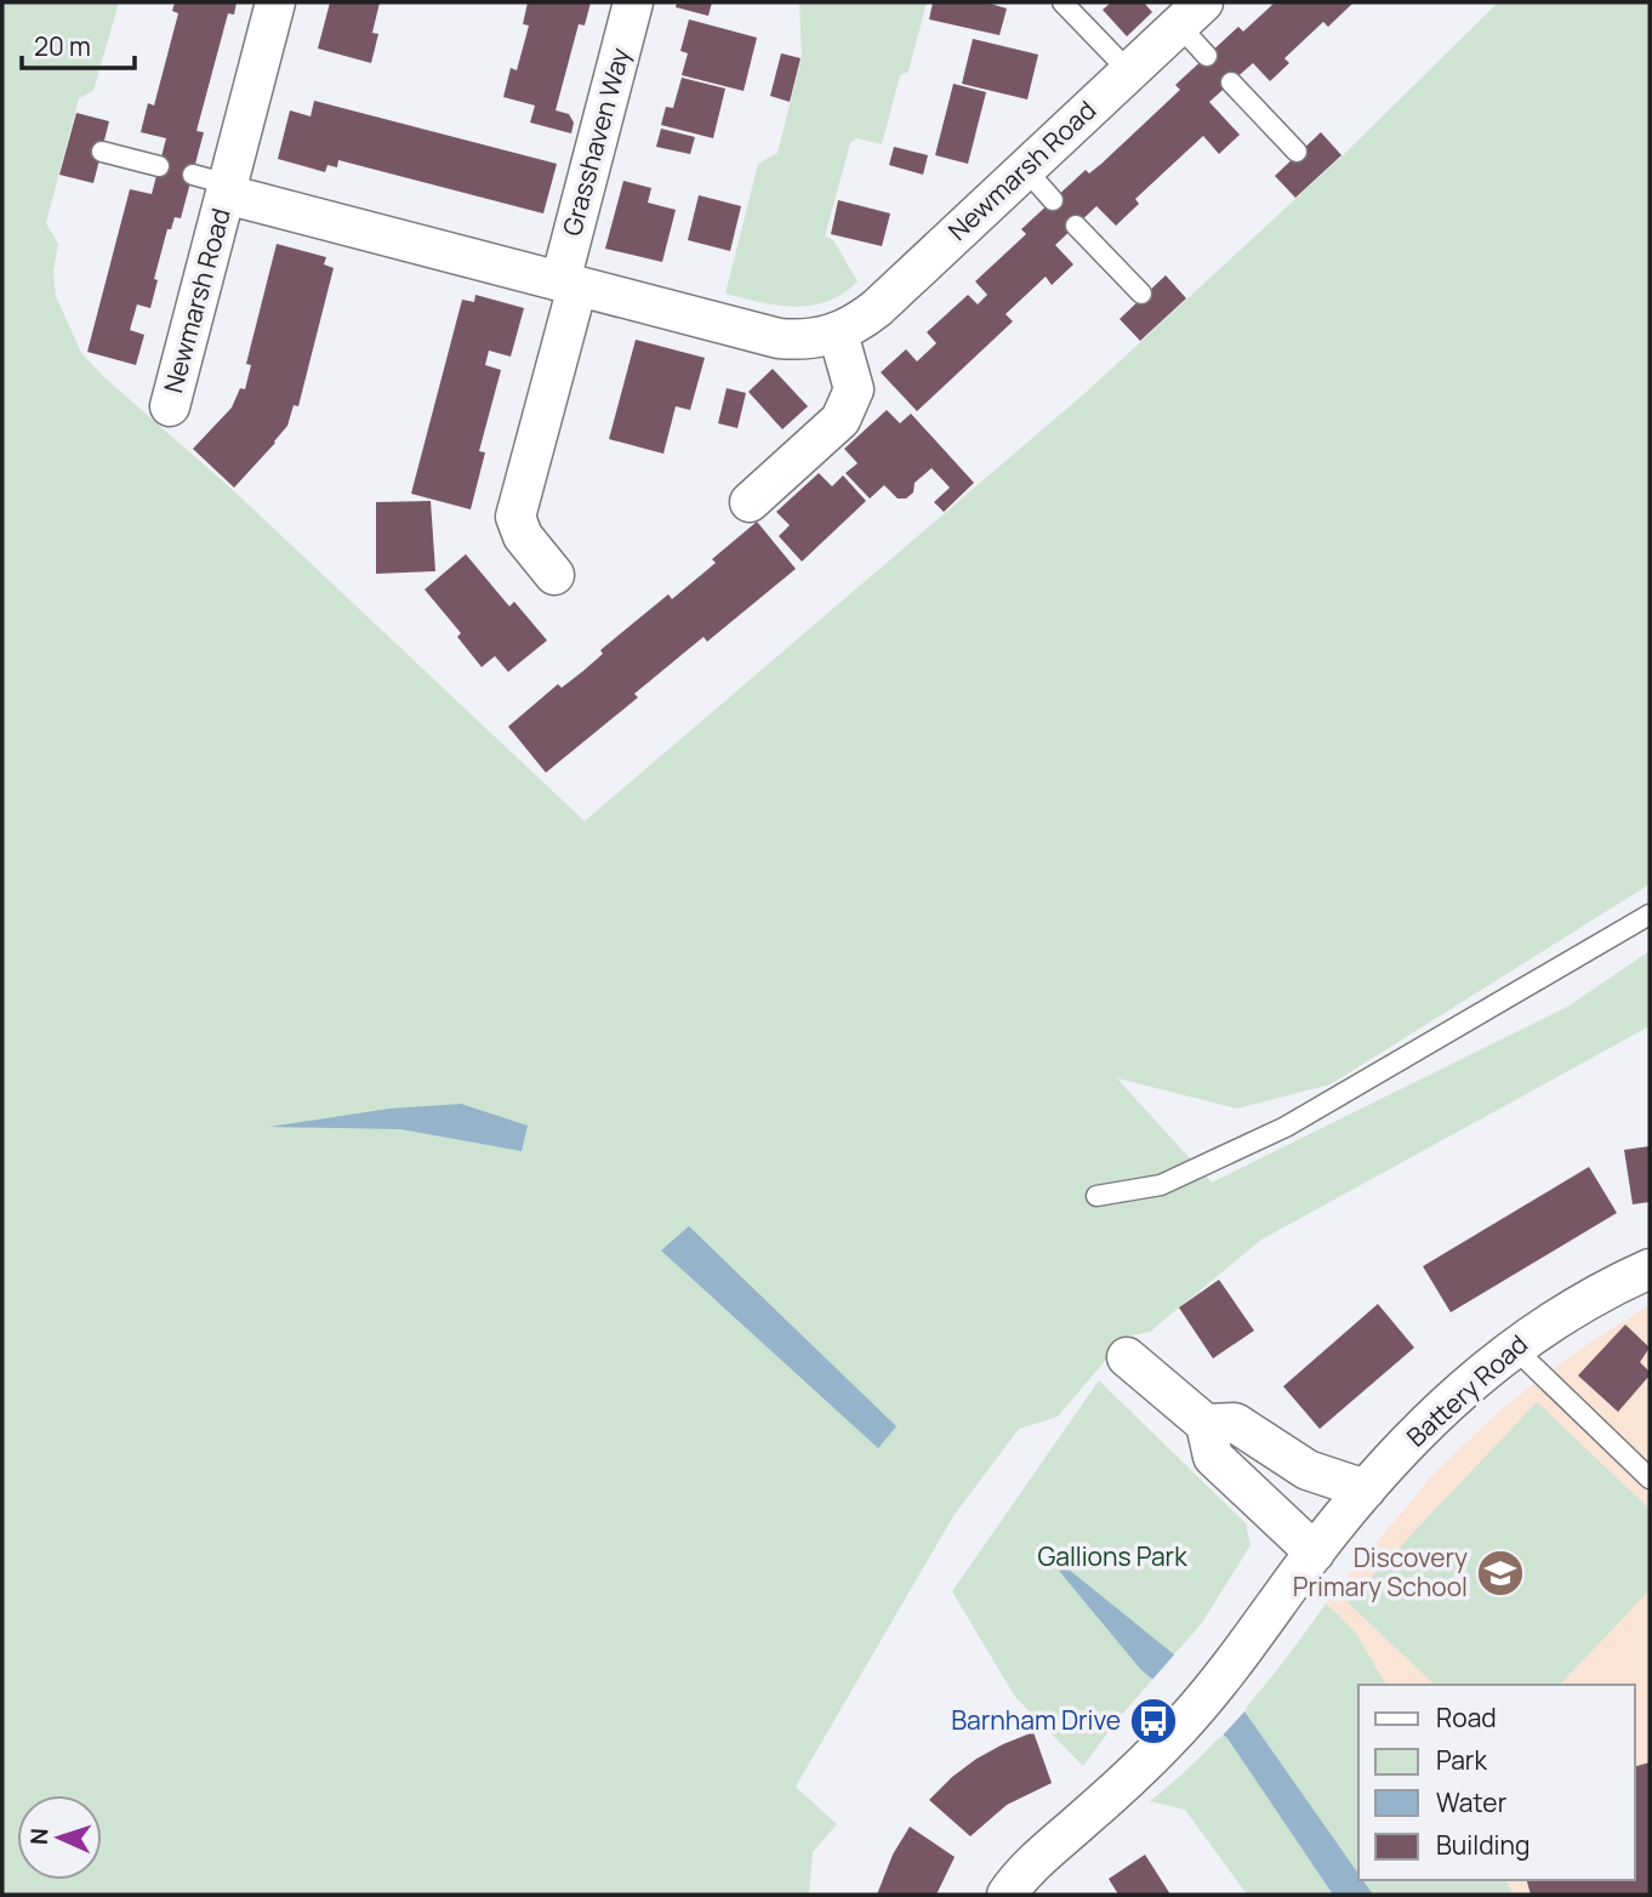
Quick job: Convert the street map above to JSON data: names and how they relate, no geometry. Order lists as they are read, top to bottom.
{
  "streets": {
    "street": ["Grasshaven Way", "Newmarsh Road", "Battery Road"]
  },
  "crossings": [
    ["Grasshaven Way", "Newmarsh Road"]
  ],
  "parks": ["Gallions Park"],
  "places": {
    "school or university": ["Discovery Primary School"],
    "bus stop": ["Barnham Drive"]
  },
  "legend": [
    "Road",
    "Park",
    "Water",
    "Building"
  ],
  "scale_bar": "20 m",
  "north": "left"
}
